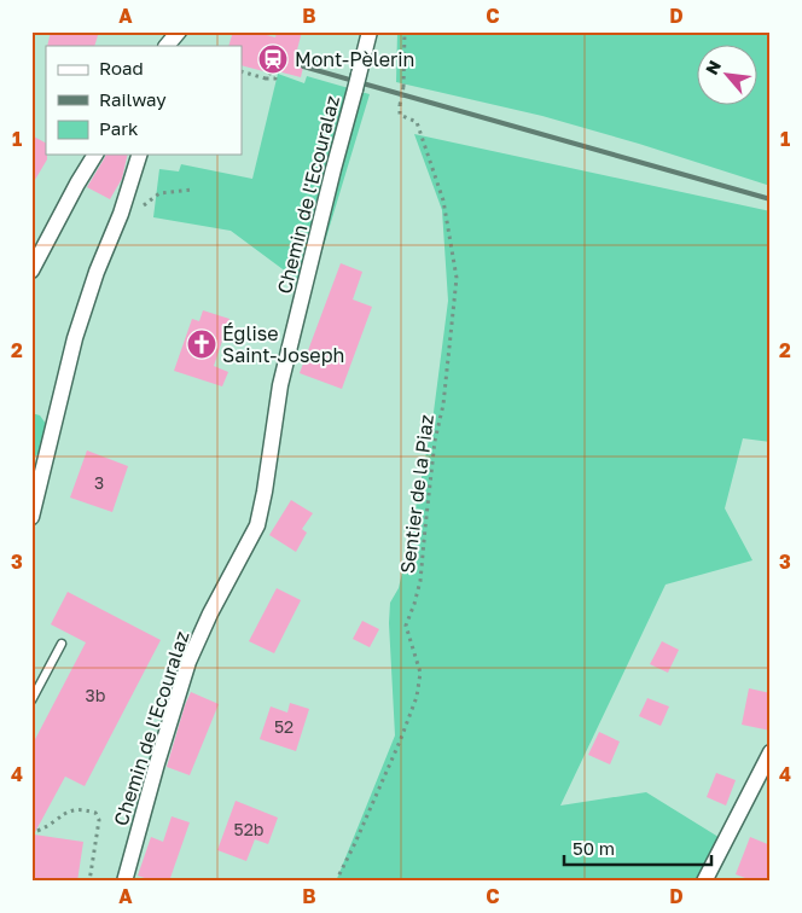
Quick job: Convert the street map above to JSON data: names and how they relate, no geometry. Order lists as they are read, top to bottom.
{
  "streets": {
    "street": ["Chemin de l'Ecouralaz"],
    "path": ["Sentier de la Piaz"]
  },
  "places": {
    "station": ["Mont-Pèlerin"],
    "church": ["Église Saint-Joseph"]
  },
  "house_numbers": [
    "3",
    "3b",
    "52",
    "52b"
  ],
  "legend": ["Road", "Railway", "Park"],
  "scale_bar": "50 m",
  "north": "top left",
  "grid": {
    "columns": [
      "A",
      "B",
      "C",
      "D"
    ],
    "rows": [
      "1",
      "2",
      "3",
      "4"
    ]
  }
}
